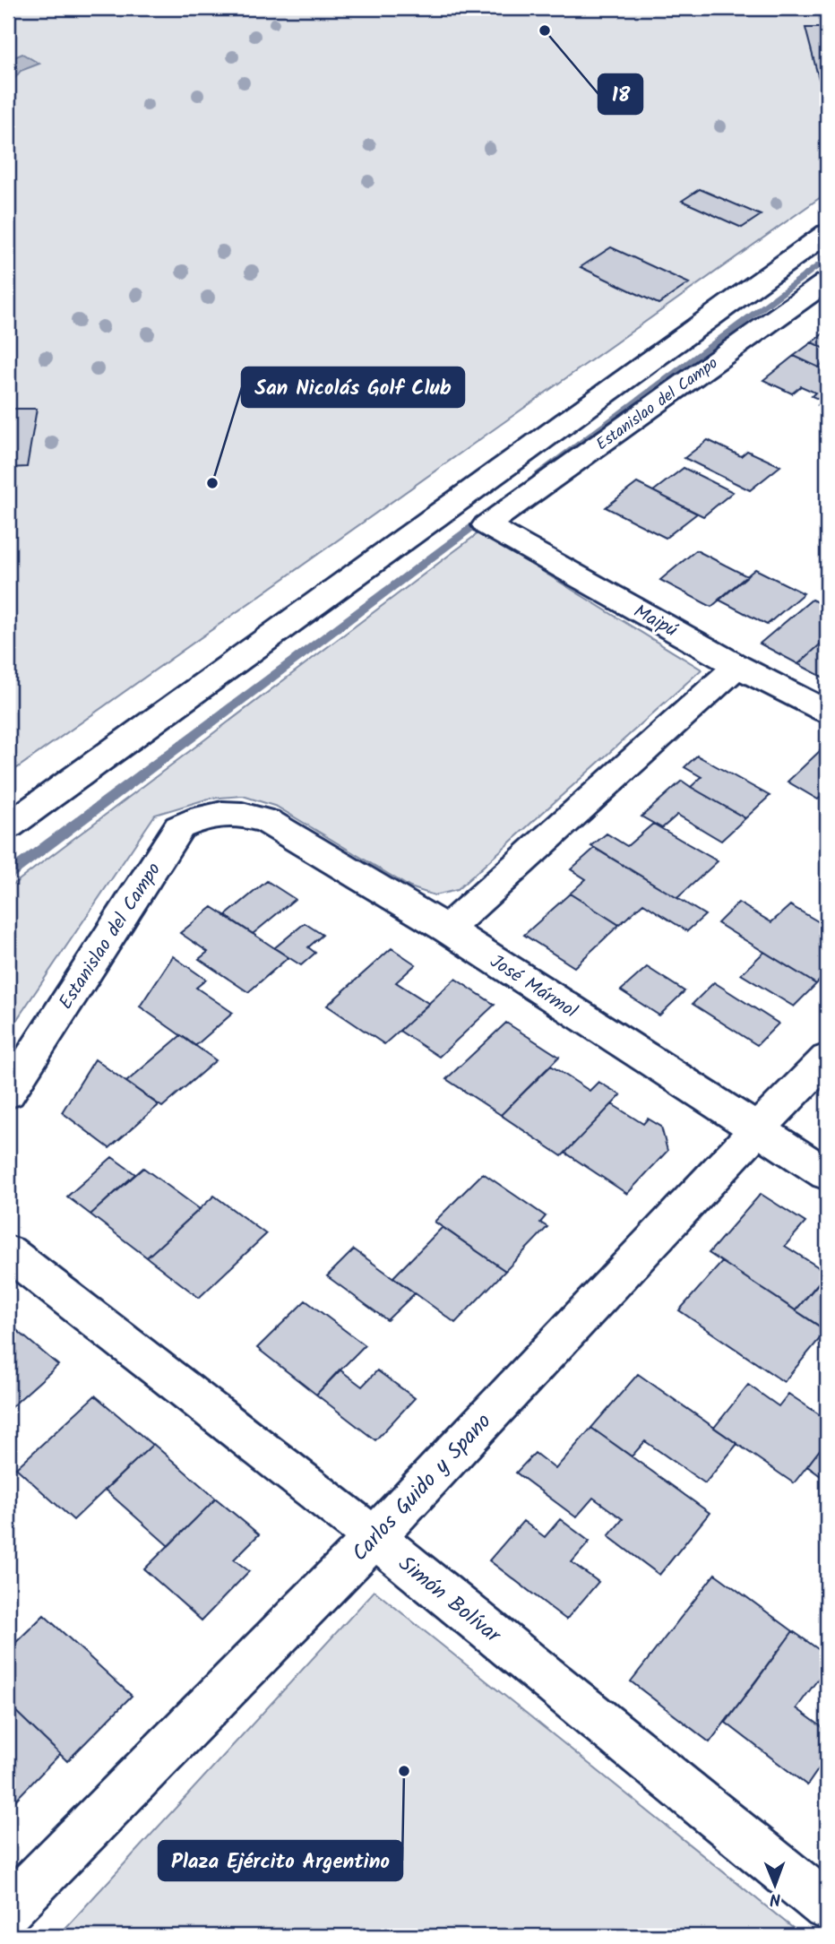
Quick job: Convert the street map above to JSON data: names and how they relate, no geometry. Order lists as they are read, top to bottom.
{
  "streets": {
    "street": [
      "Estanislao del Campo",
      "Maipú",
      "José Mármol",
      "Carlos Guido y Spano",
      "Simón Bolívar"
    ]
  },
  "crossings": [
    ["Estanislao del Campo", "Maipú"],
    ["Estanislao del Campo", "José Mármol"],
    ["José Mármol", "Carlos Guido y Spano"],
    ["Carlos Guido y Spano", "Simón Bolívar"]
  ],
  "places": ["18", "San Nicolás Golf Club", "Plaza Ejército Argentino"],
  "north": "bottom"
}
